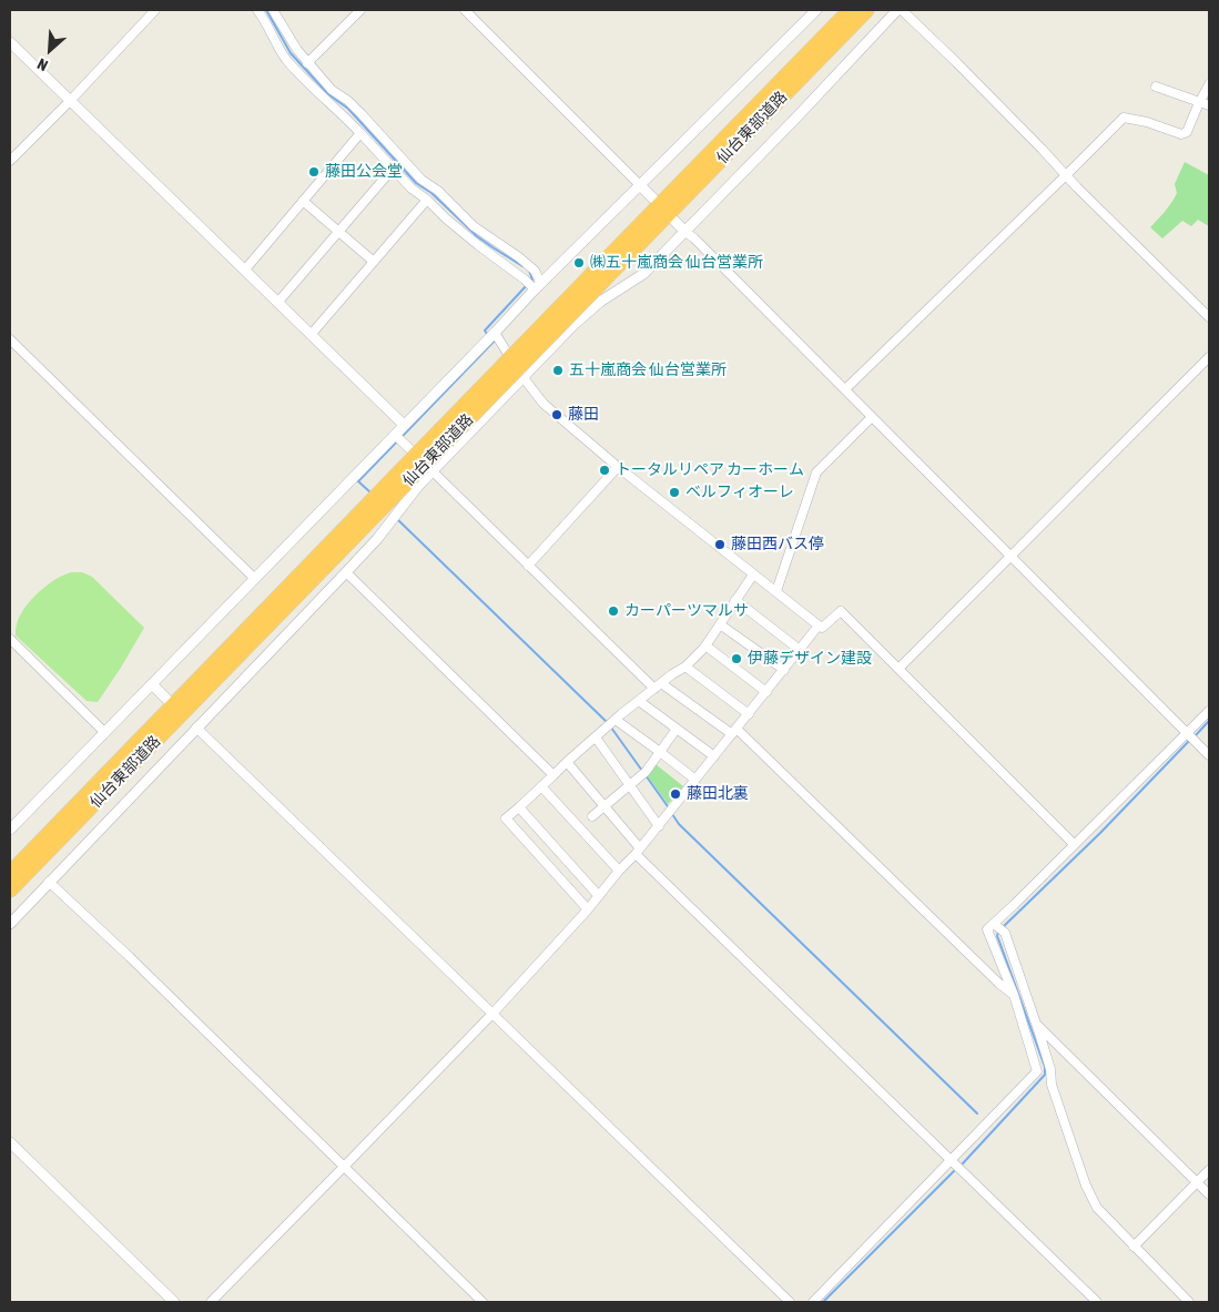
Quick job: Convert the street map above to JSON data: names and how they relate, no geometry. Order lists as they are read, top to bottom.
{
  "streets": {
    "highway": ["仙台東部道路"]
  },
  "places": [
    "藤田公会堂",
    "㈱五十嵐商会 仙台営業所",
    "五十嵐商会 仙台営業所",
    "藤田",
    "トータルリペア カーホーム",
    "ベルフィオーレ",
    "藤田西バス停",
    "カーパーツマルサ",
    "伊藤デザイン建設",
    "藤田北裏"
  ],
  "north": "bottom left"
}
